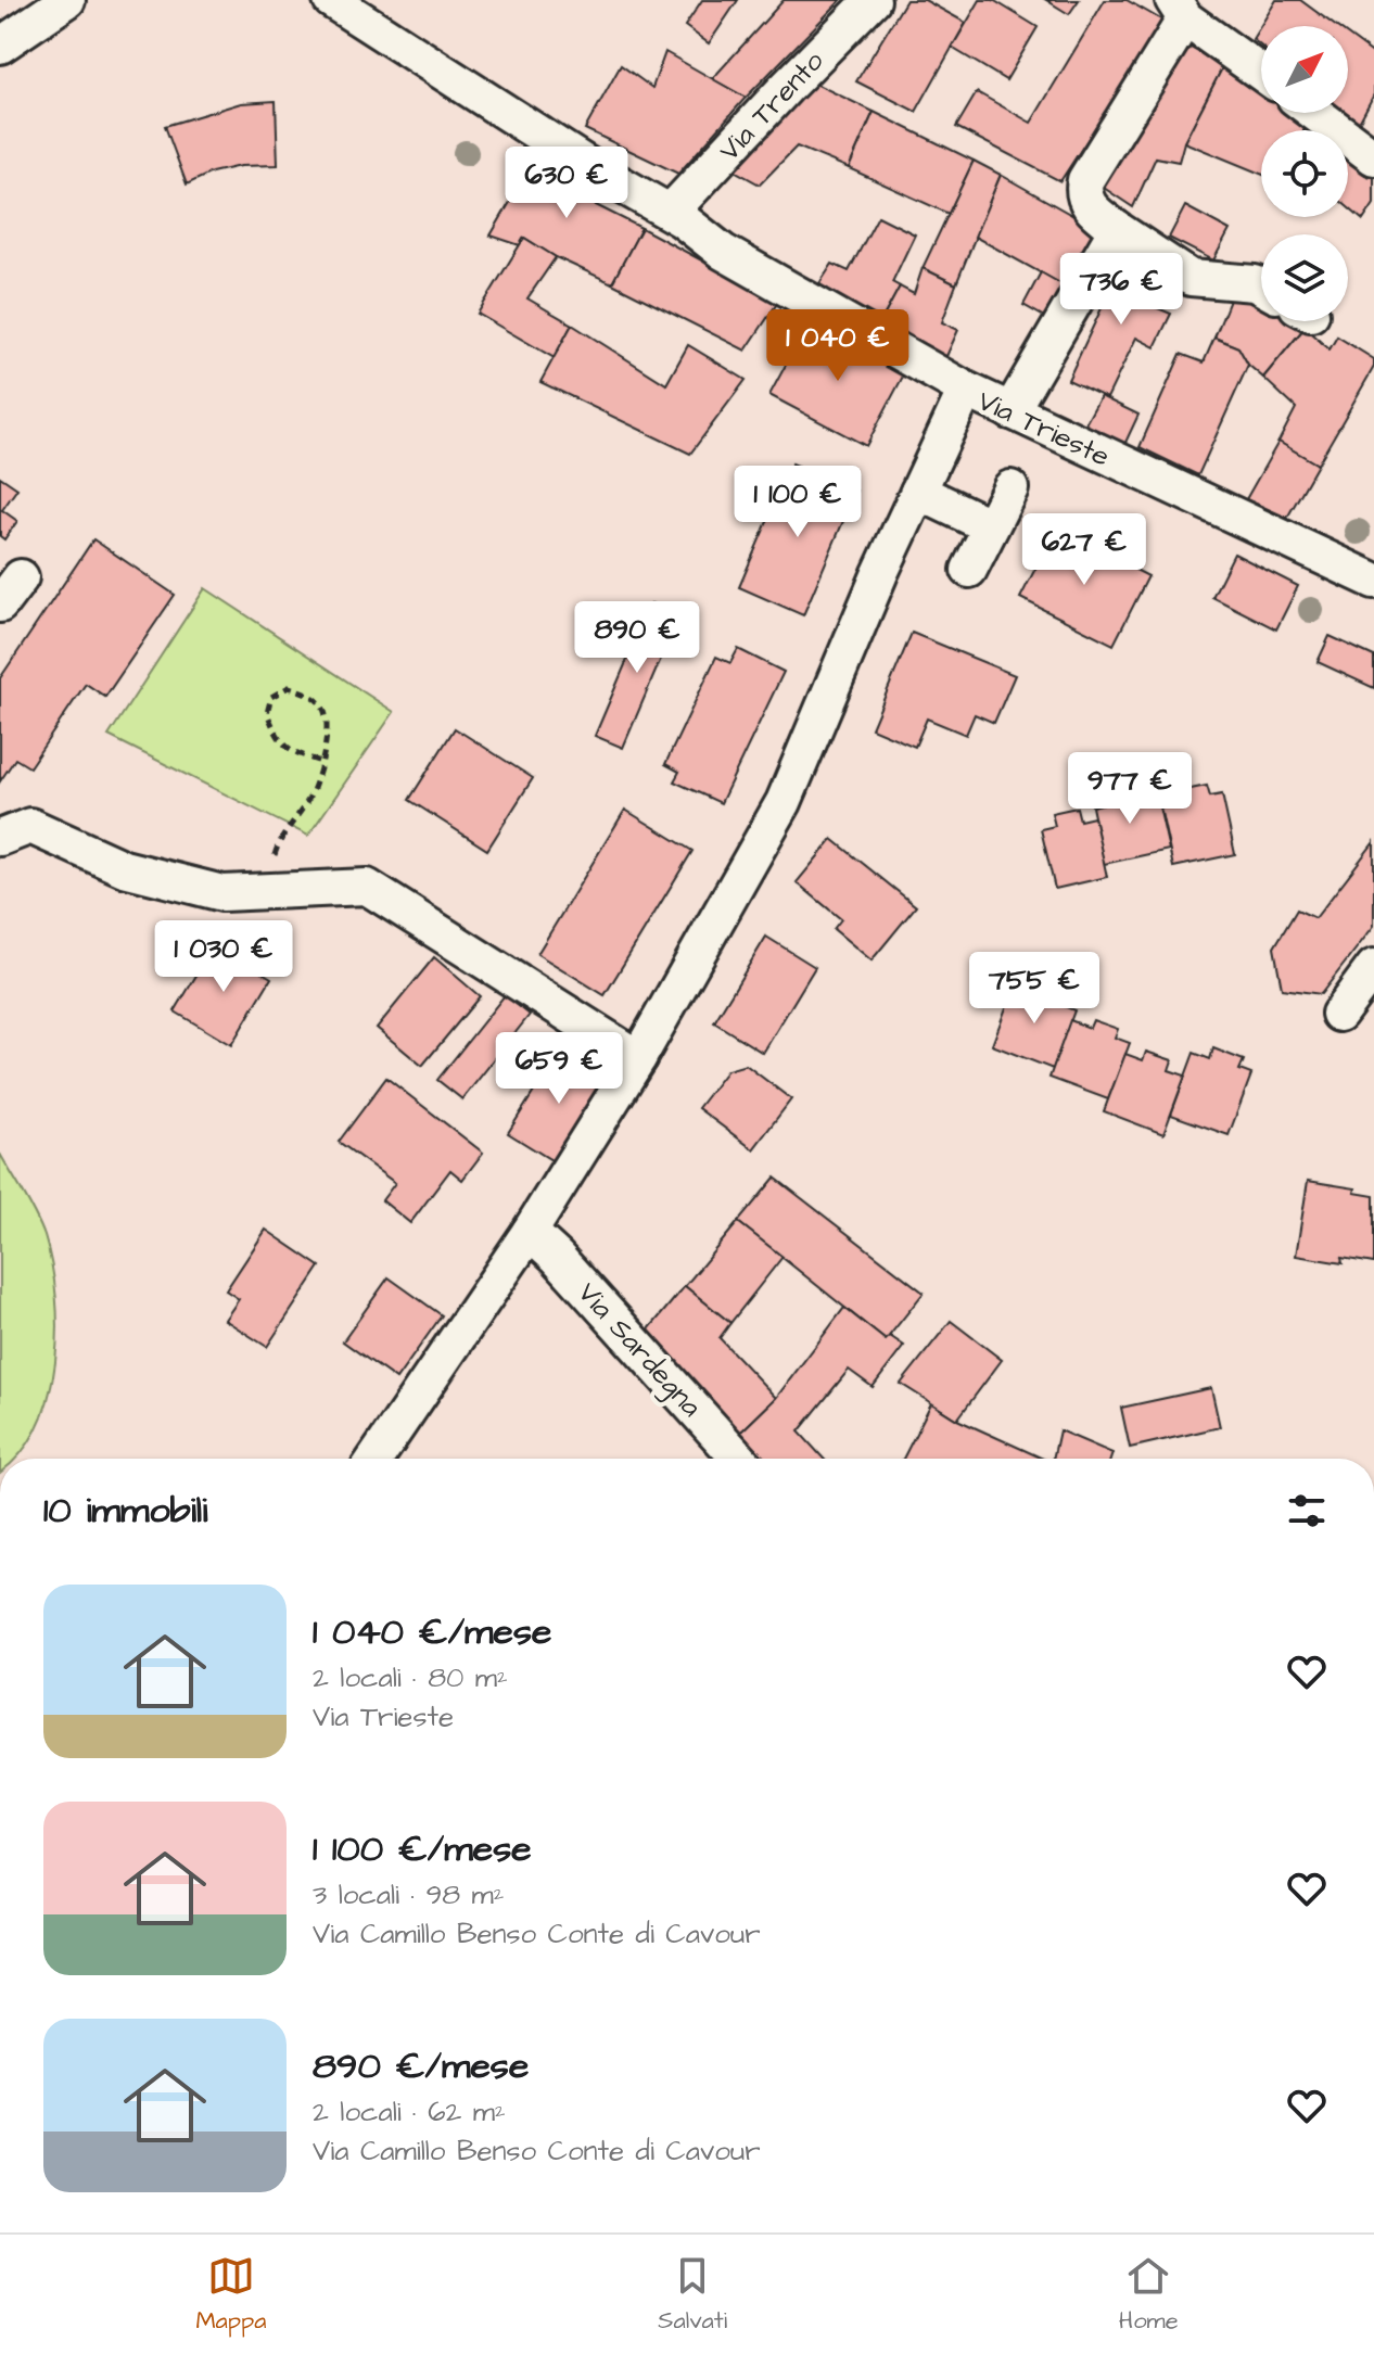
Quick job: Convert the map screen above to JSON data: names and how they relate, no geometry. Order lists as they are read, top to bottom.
{
  "streets": {
    "street": ["Via Trento", "Via Trieste", "Via Sardegna"]
  },
  "crossings": [
    ["Via Trento", "Via Trieste"]
  ],
  "north": "top right",
  "page": {
    "price": [
      "630 €",
      "736 €",
      "1 040 €",
      "1 100 €",
      "627 €",
      "890 €",
      "977 €",
      "1 030 €",
      "755 €",
      "659 €"
    ],
    "heading": "10 immobili",
    "list": [
      {
        "name": "1 040 €/mese",
        "note": "2 locali · 80 m² · Via Trieste"
      },
      {
        "name": "1 100 €/mese",
        "note": "3 locali · 98 m² · Via Camillo Benso Conte di Cavour"
      },
      {
        "name": "890 €/mese",
        "note": "2 locali · 62 m² · Via Camillo Benso Conte di Cavour"
      }
    ],
    "tabs": ["Mappa", "Salvati", "Home"]
  }
}
